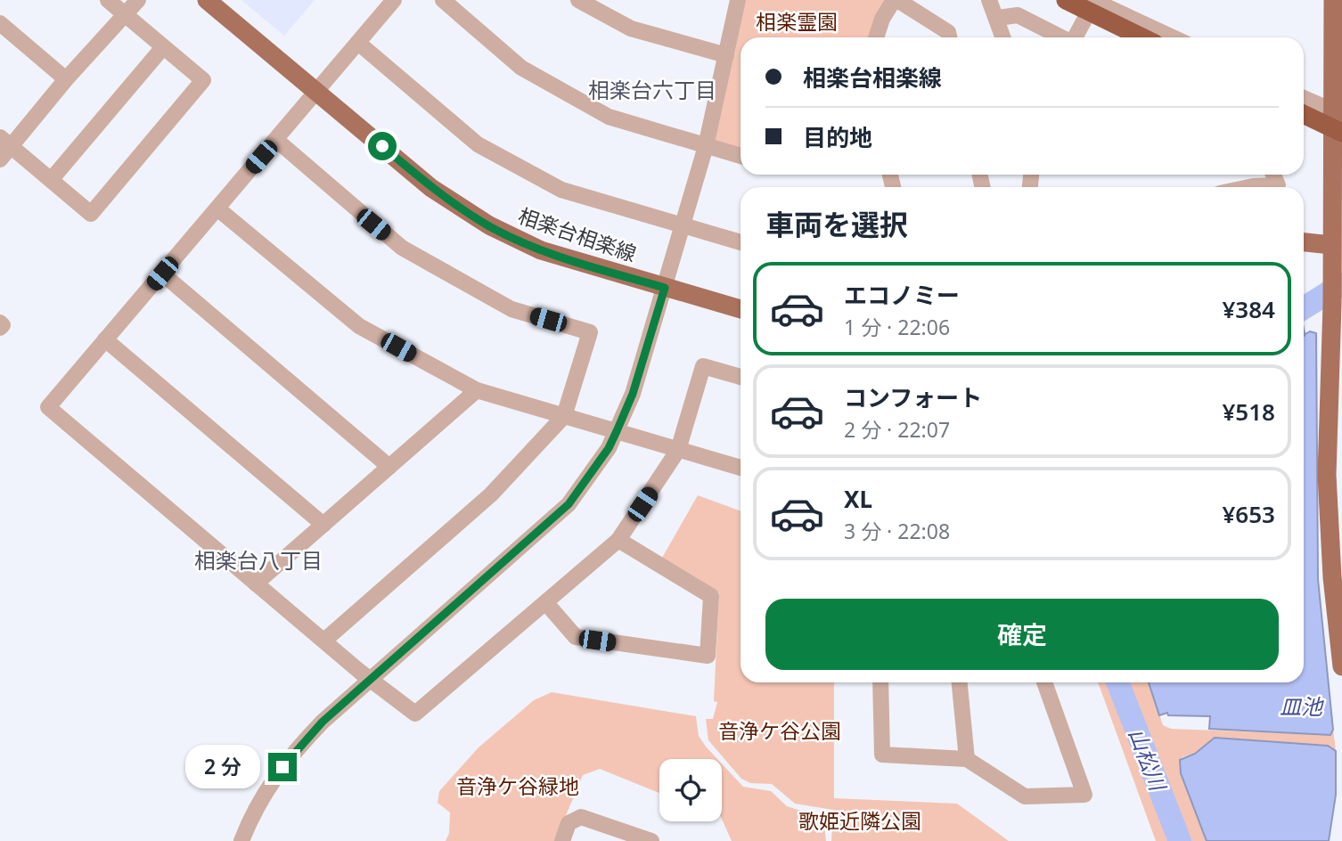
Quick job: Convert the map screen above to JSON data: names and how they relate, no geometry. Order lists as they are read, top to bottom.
{
  "streets": {
    "main road": ["相楽台相楽線"]
  },
  "districts": ["相楽台六丁目", "相楽台八丁目"],
  "water": ["皿池", "山松川"],
  "parks": [
    "相楽霊園",
    "音浄ケ谷公園",
    "音浄ケ谷緑地",
    "歌姫近隣公園"
  ],
  "page": {
    "banner": ["相楽台相楽線", "目的地"],
    "heading": "車両を選択",
    "list": [
      {
        "name": "エコノミー",
        "note": "1 分 · 22:06",
        "value": "¥384"
      },
      {
        "name": "コンフォート",
        "note": "2 分 · 22:07",
        "value": "¥518"
      },
      {
        "name": "XL",
        "note": "3 分 · 22:08",
        "value": "¥653"
      }
    ],
    "buttons": "確定",
    "bubble": "2 分"
  }
}
